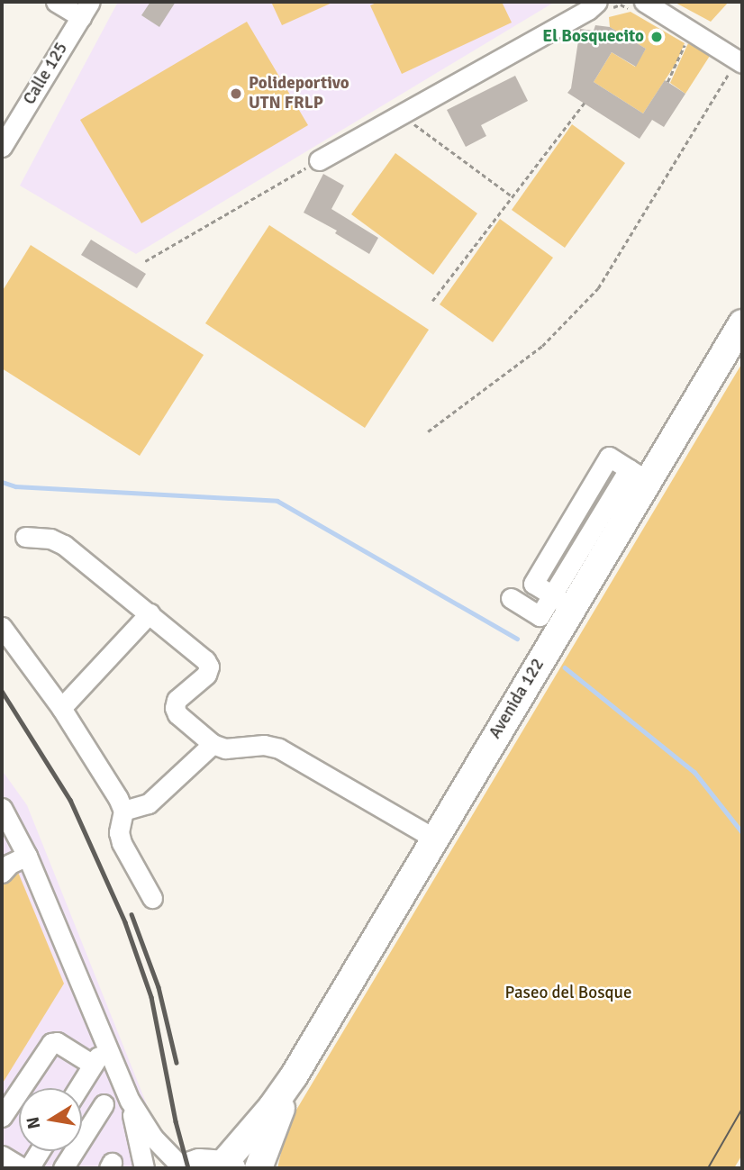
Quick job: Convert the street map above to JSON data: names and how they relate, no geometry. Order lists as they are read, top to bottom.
{
  "streets": {
    "highway": ["Avenida 122"],
    "street": ["Calle 125"]
  },
  "parks": ["Paseo del Bosque"],
  "places": ["El Bosquecito", "Polideportivo UTN FRLP"],
  "north": "left"
}
